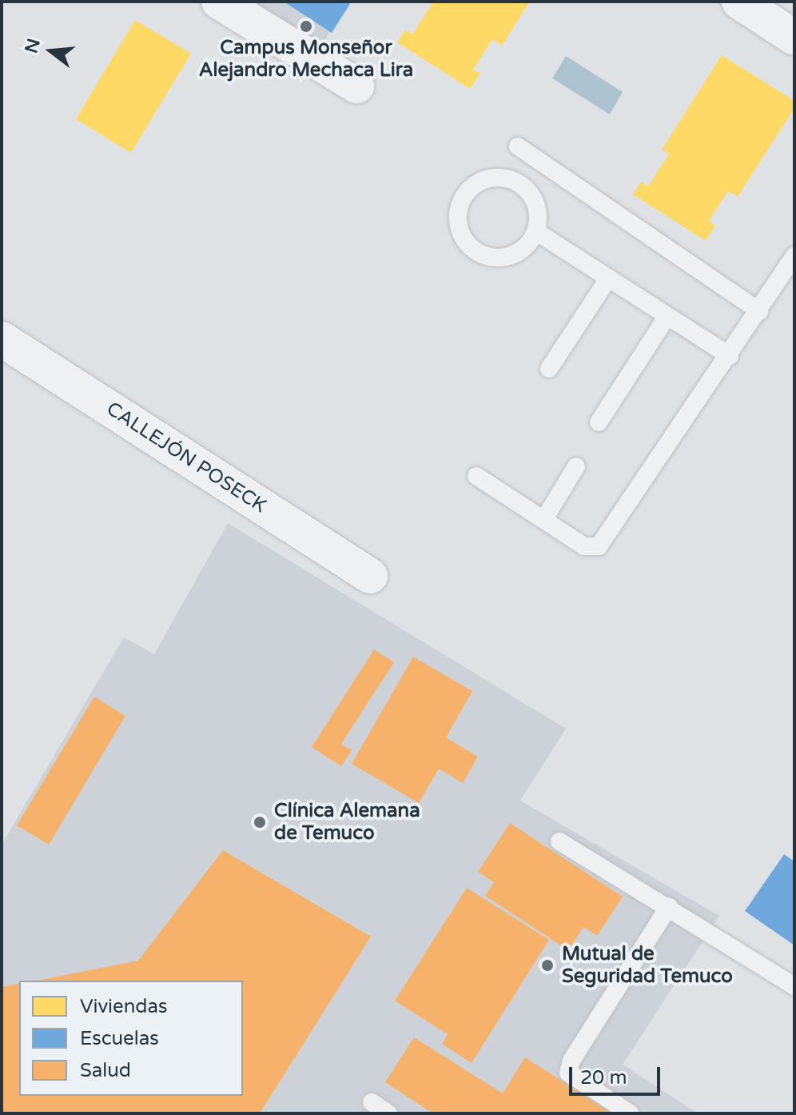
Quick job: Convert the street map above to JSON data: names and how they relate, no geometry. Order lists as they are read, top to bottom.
{
  "streets": {
    "street": ["CALLEJÓN POSECK"]
  },
  "places": ["Campus Monseñor Alejandro Mechaca Lira", "Clínica Alemana de Temuco", "Mutual de Seguridad Temuco"],
  "legend": ["Viviendas", "Escuelas", "Salud"],
  "scale_bar": "20 m",
  "north": "left"
}
